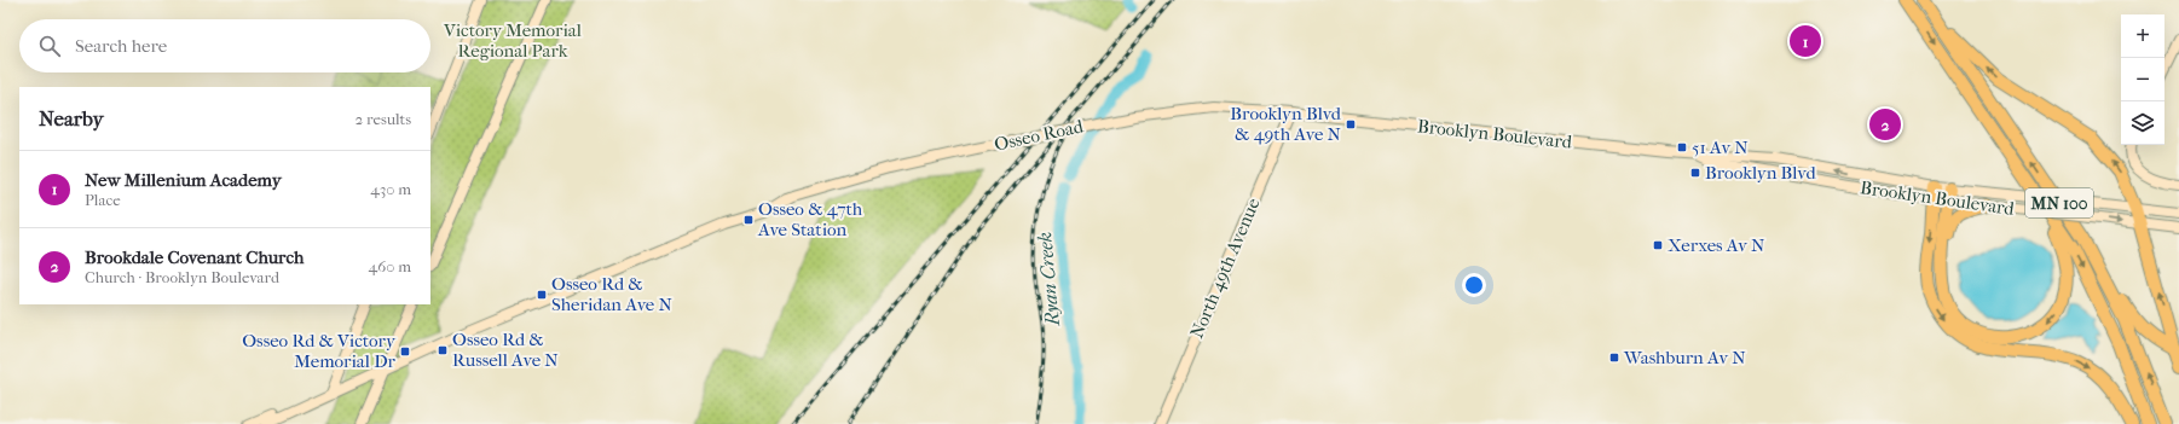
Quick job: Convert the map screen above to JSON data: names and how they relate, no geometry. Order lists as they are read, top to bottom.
{
  "streets": {
    "highway": ["MN 100"],
    "main road": ["Brooklyn Boulevard", "Osseo Road", "North 49th Avenue"]
  },
  "crossings": [
    ["Brooklyn Boulevard", "Osseo Road"],
    ["Brooklyn Boulevard", "North 49th Avenue"],
    ["Osseo Road", "North 49th Avenue"]
  ],
  "water": ["Ryan Creek"],
  "parks": ["Victory Memorial Regional Park"],
  "places": {
    "transit": [
      "Brooklyn Blvd & 49th Ave N",
      "51 Av N",
      "Brooklyn Blvd",
      "Osseo & 47th Ave Station",
      "Xerxes Av N",
      "Osseo Rd & Sheridan Ave N",
      "Osseo Rd & Russell Ave N",
      "Osseo Rd & Victory Memorial Dr",
      "Washburn Av N"
    ]
  },
  "page": {
    "map_buttons": ["+", "−"],
    "search": "Search here",
    "pins": ["1", "2"],
    "heading": ["Nearby", "2 results"],
    "list": [
      {
        "mark": "1",
        "name": "New Millenium Academy",
        "note": "Place",
        "value": "430 m"
      },
      {
        "mark": "2",
        "name": "Brookdale Covenant Church",
        "note": "Church · Brooklyn Boulevard",
        "value": "460 m"
      }
    ]
  }
}
